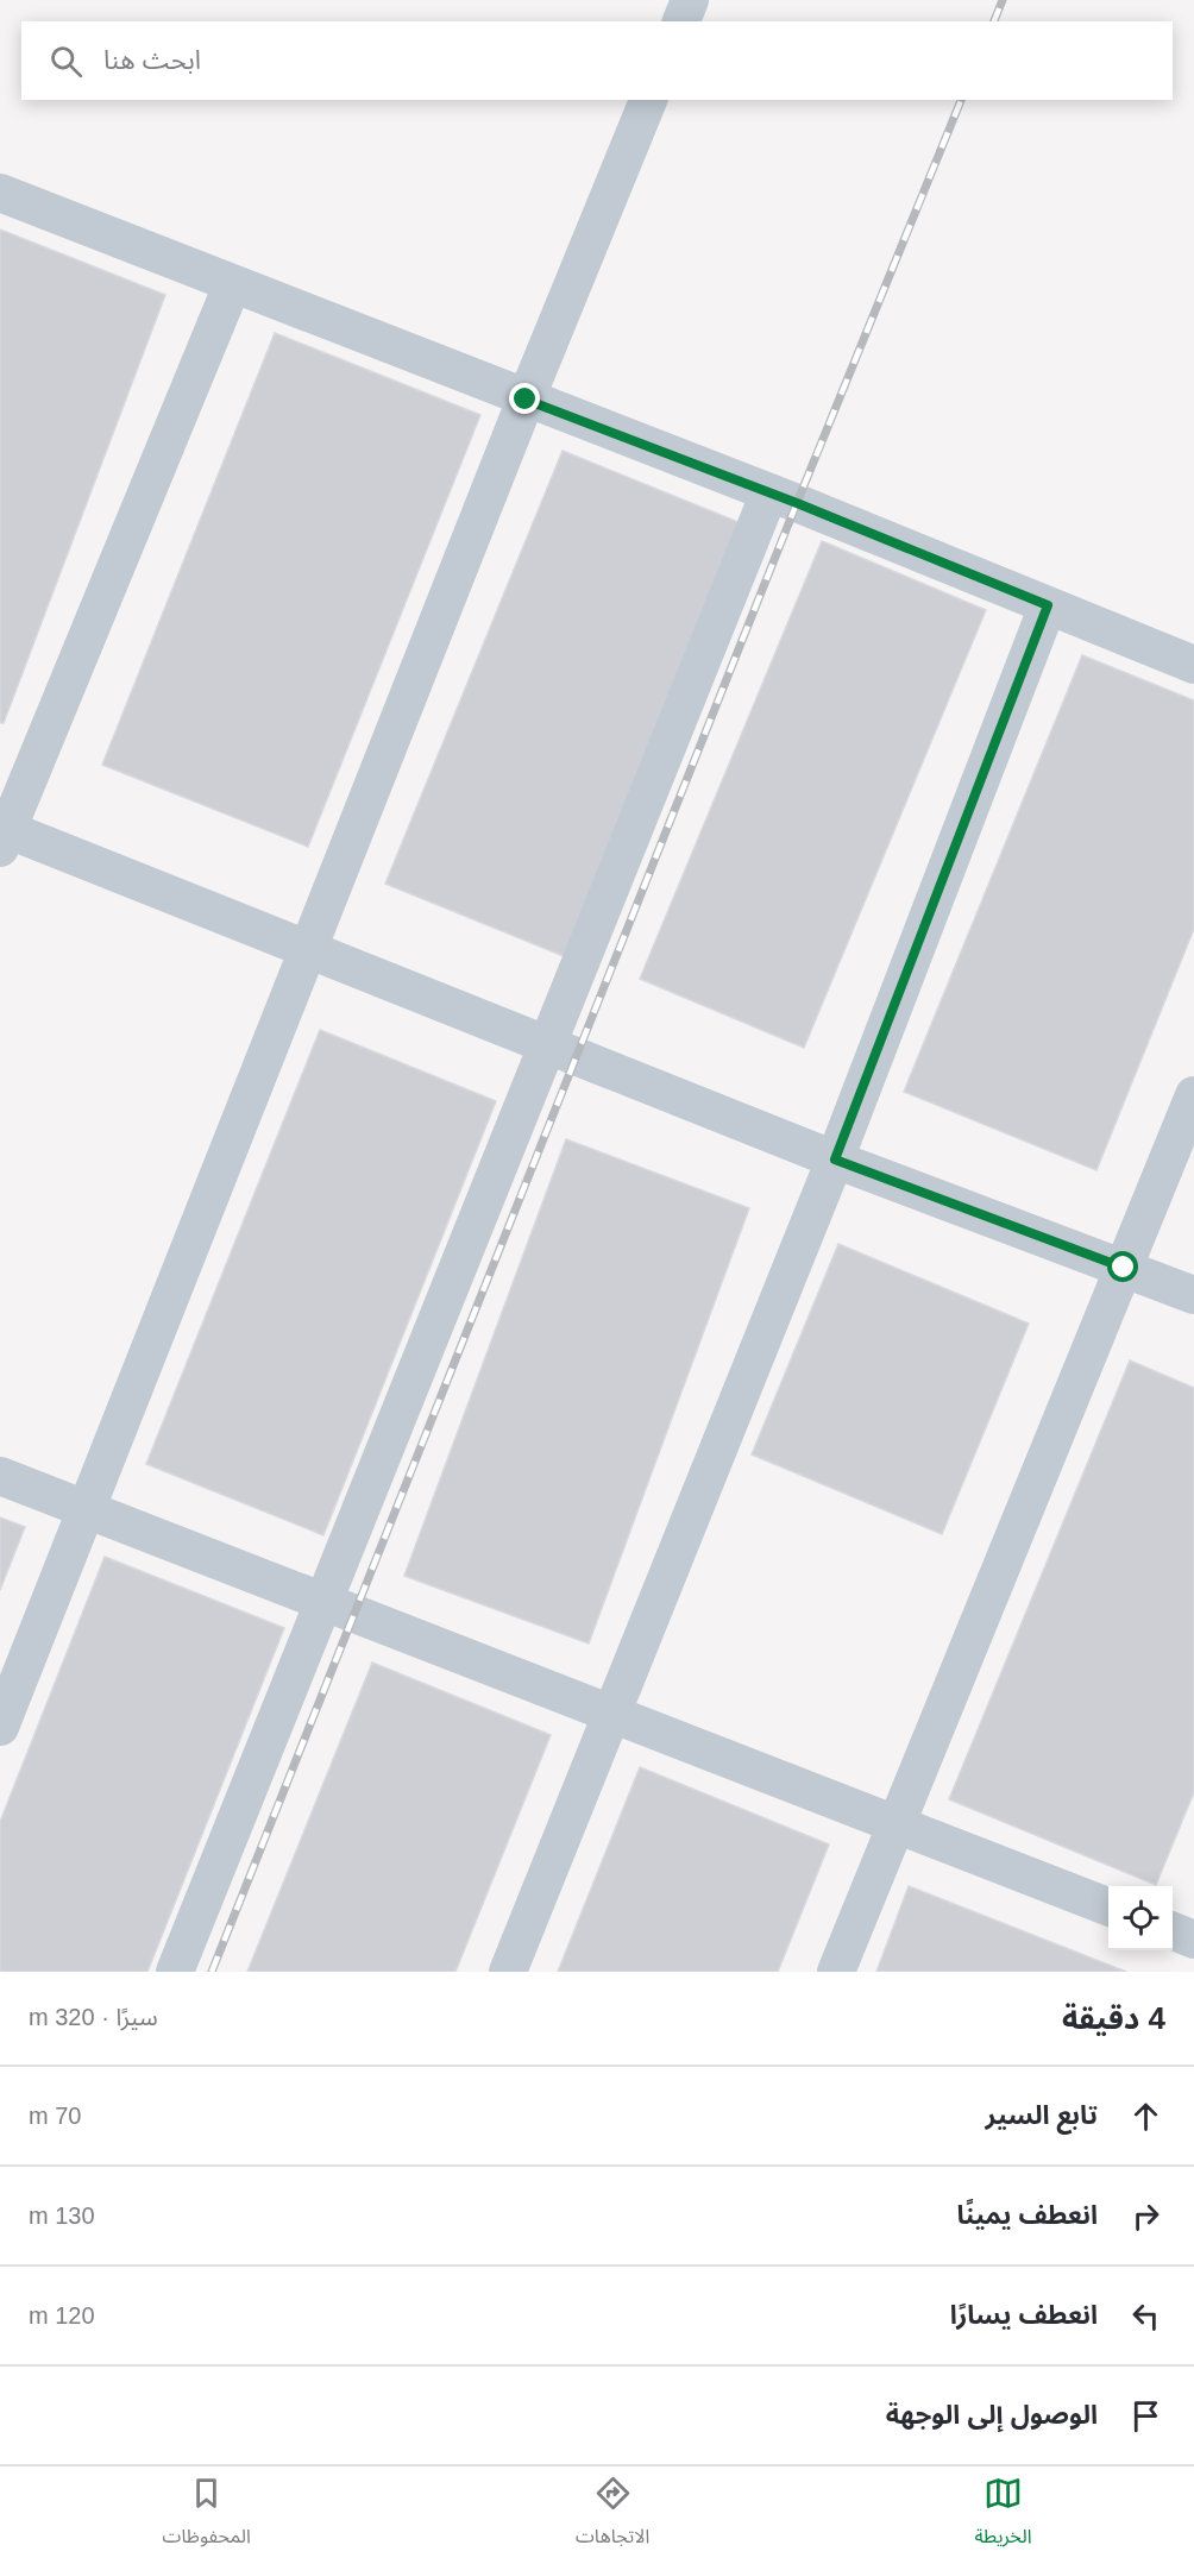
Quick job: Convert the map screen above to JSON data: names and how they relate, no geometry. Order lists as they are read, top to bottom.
{
  "page": {
    "search": "ابحث هنا",
    "heading": ["4 دقيقة", "سيرًا · 320 m"],
    "list": [
      ["تابع السير", "70 m"],
      ["انعطف يمينًا", "130 m"],
      ["انعطف يسارًا", "120 m"],
      "الوصول إلى الوجهة"
    ],
    "nav": ["الخريطة", "الاتجاهات", "المحفوظات"]
  }
}
